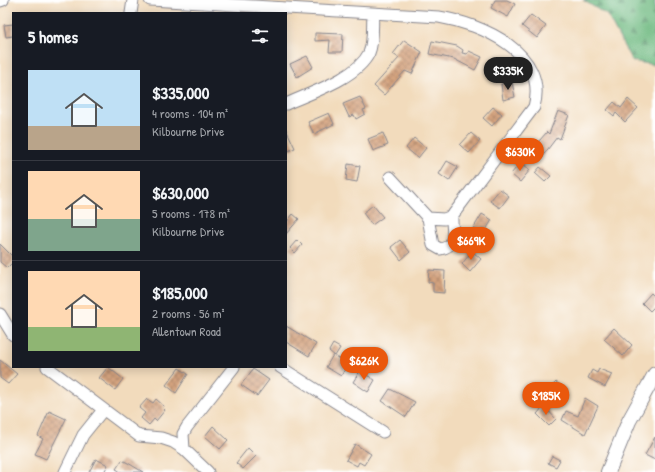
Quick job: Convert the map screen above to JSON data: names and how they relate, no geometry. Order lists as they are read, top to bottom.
{
  "page": {
    "heading": "5 homes",
    "price": [
      "$335K",
      "$630K",
      "$669K",
      "$626K",
      "$185K"
    ],
    "list": [
      {
        "name": "$335,000",
        "note": "4 rooms · 104 m² · Kilbourne Drive"
      },
      {
        "name": "$630,000",
        "note": "5 rooms · 178 m² · Kilbourne Drive"
      },
      {
        "name": "$185,000",
        "note": "2 rooms · 56 m² · Allentown Road"
      }
    ]
  }
}
